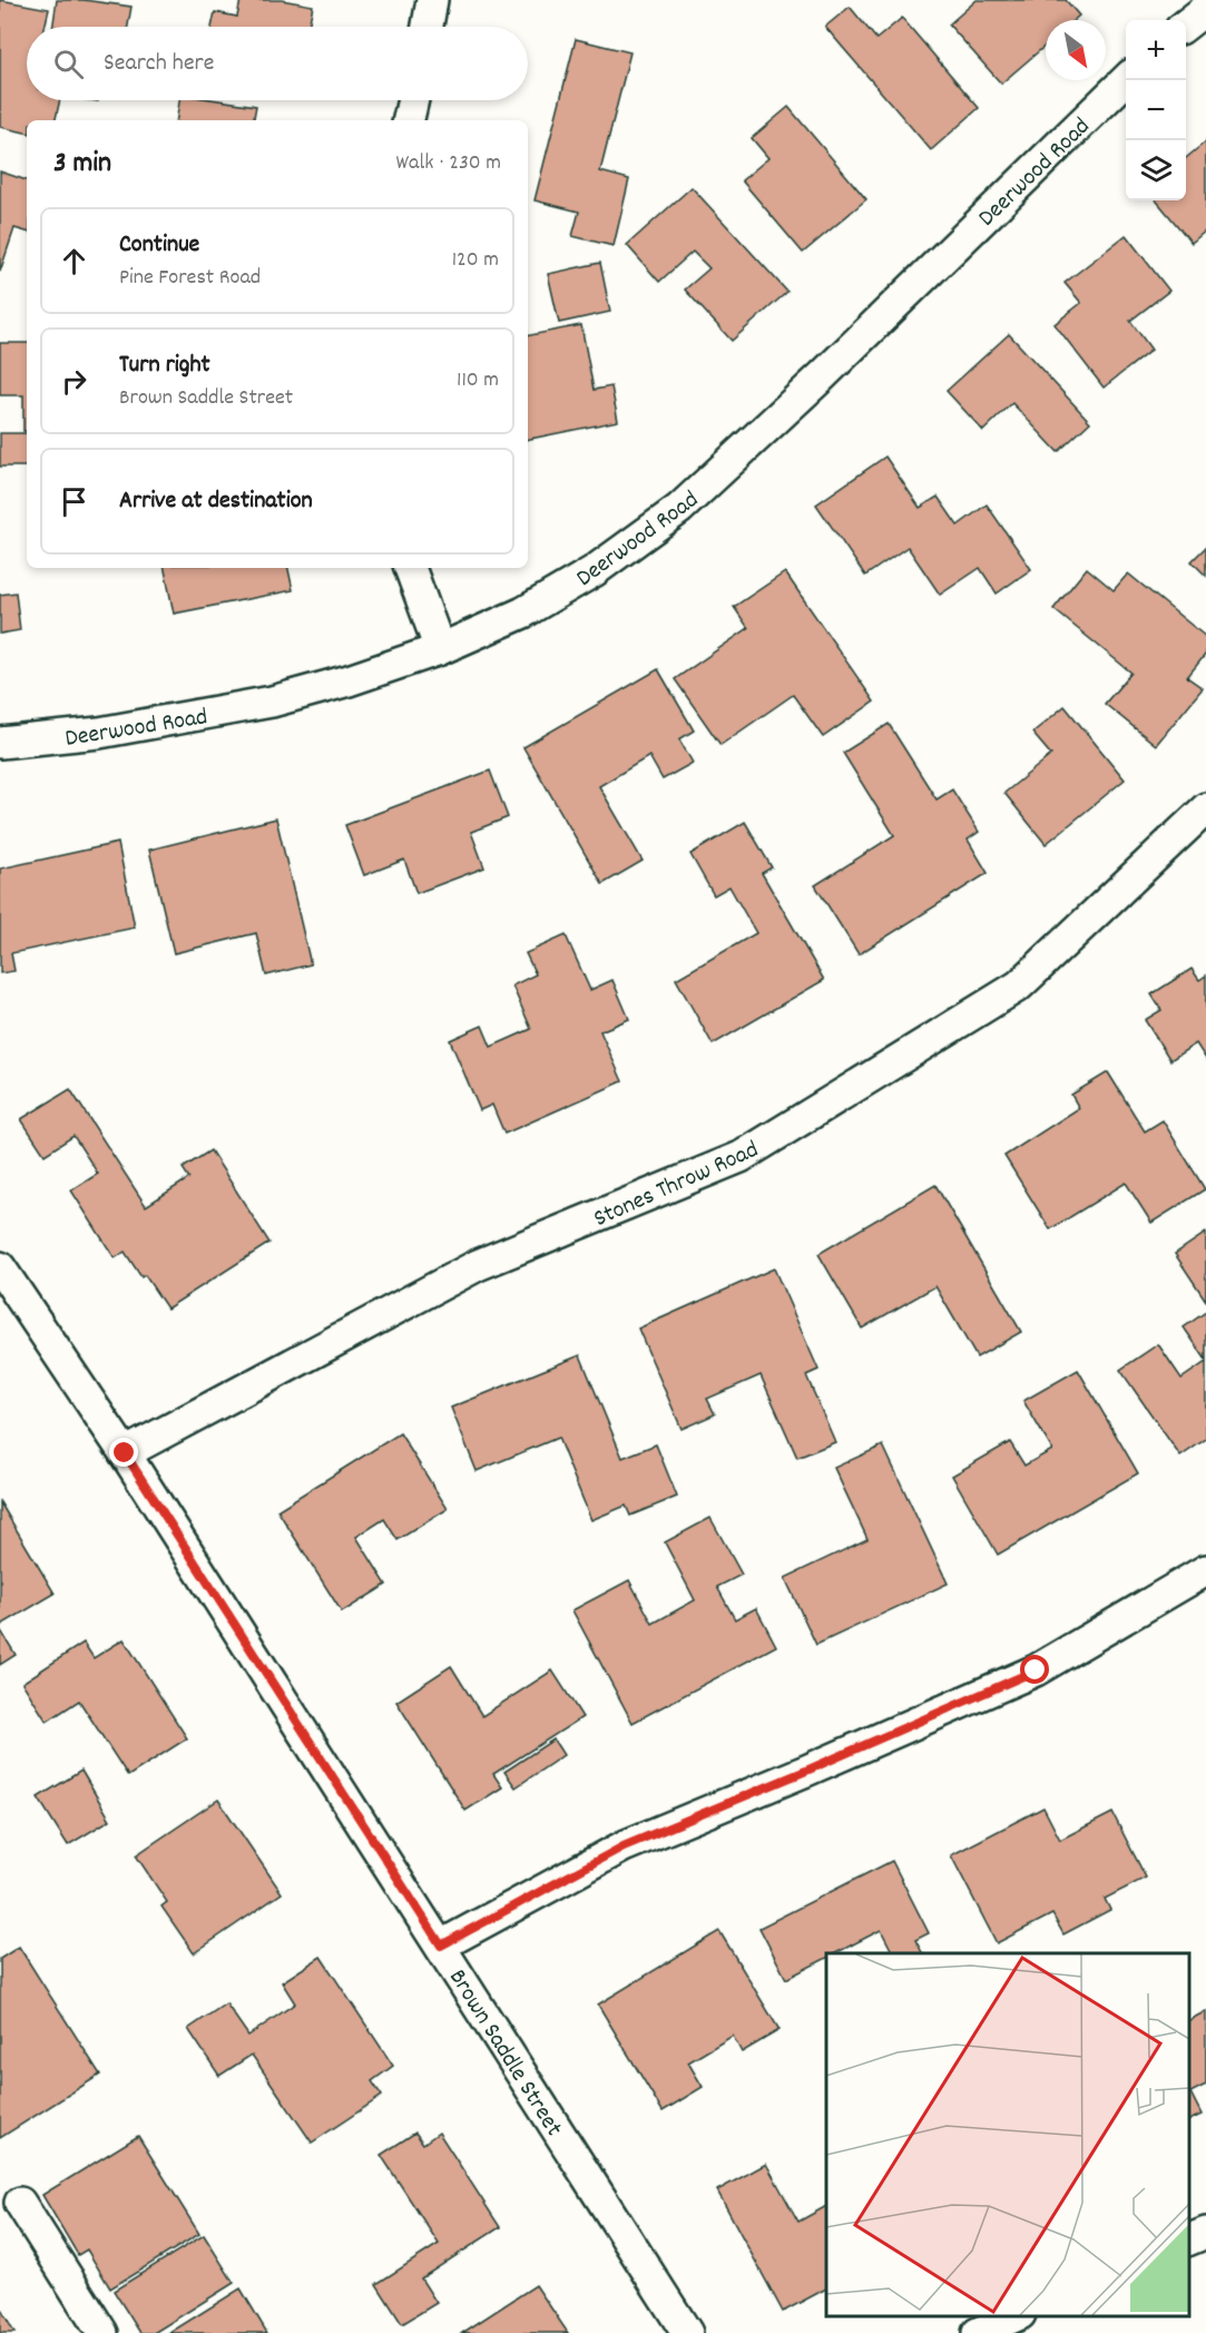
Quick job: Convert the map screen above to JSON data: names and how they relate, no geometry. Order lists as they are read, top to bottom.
{
  "streets": {
    "street": ["Deerwood Road", "Stones Throw Road", "Brown Saddle Street"]
  },
  "crossings": [
    ["Stones Throw Road", "Brown Saddle Street"]
  ],
  "north": "bottom right",
  "page": {
    "map_buttons": ["+", "−"],
    "search": "Search here",
    "heading": ["3 min", "Walk · 230 m"],
    "list": [
      ["Continue", "Pine Forest Road", "120 m"],
      ["Turn right", "Brown Saddle Street", "110 m"],
      "Arrive at destination"
    ]
  }
}
